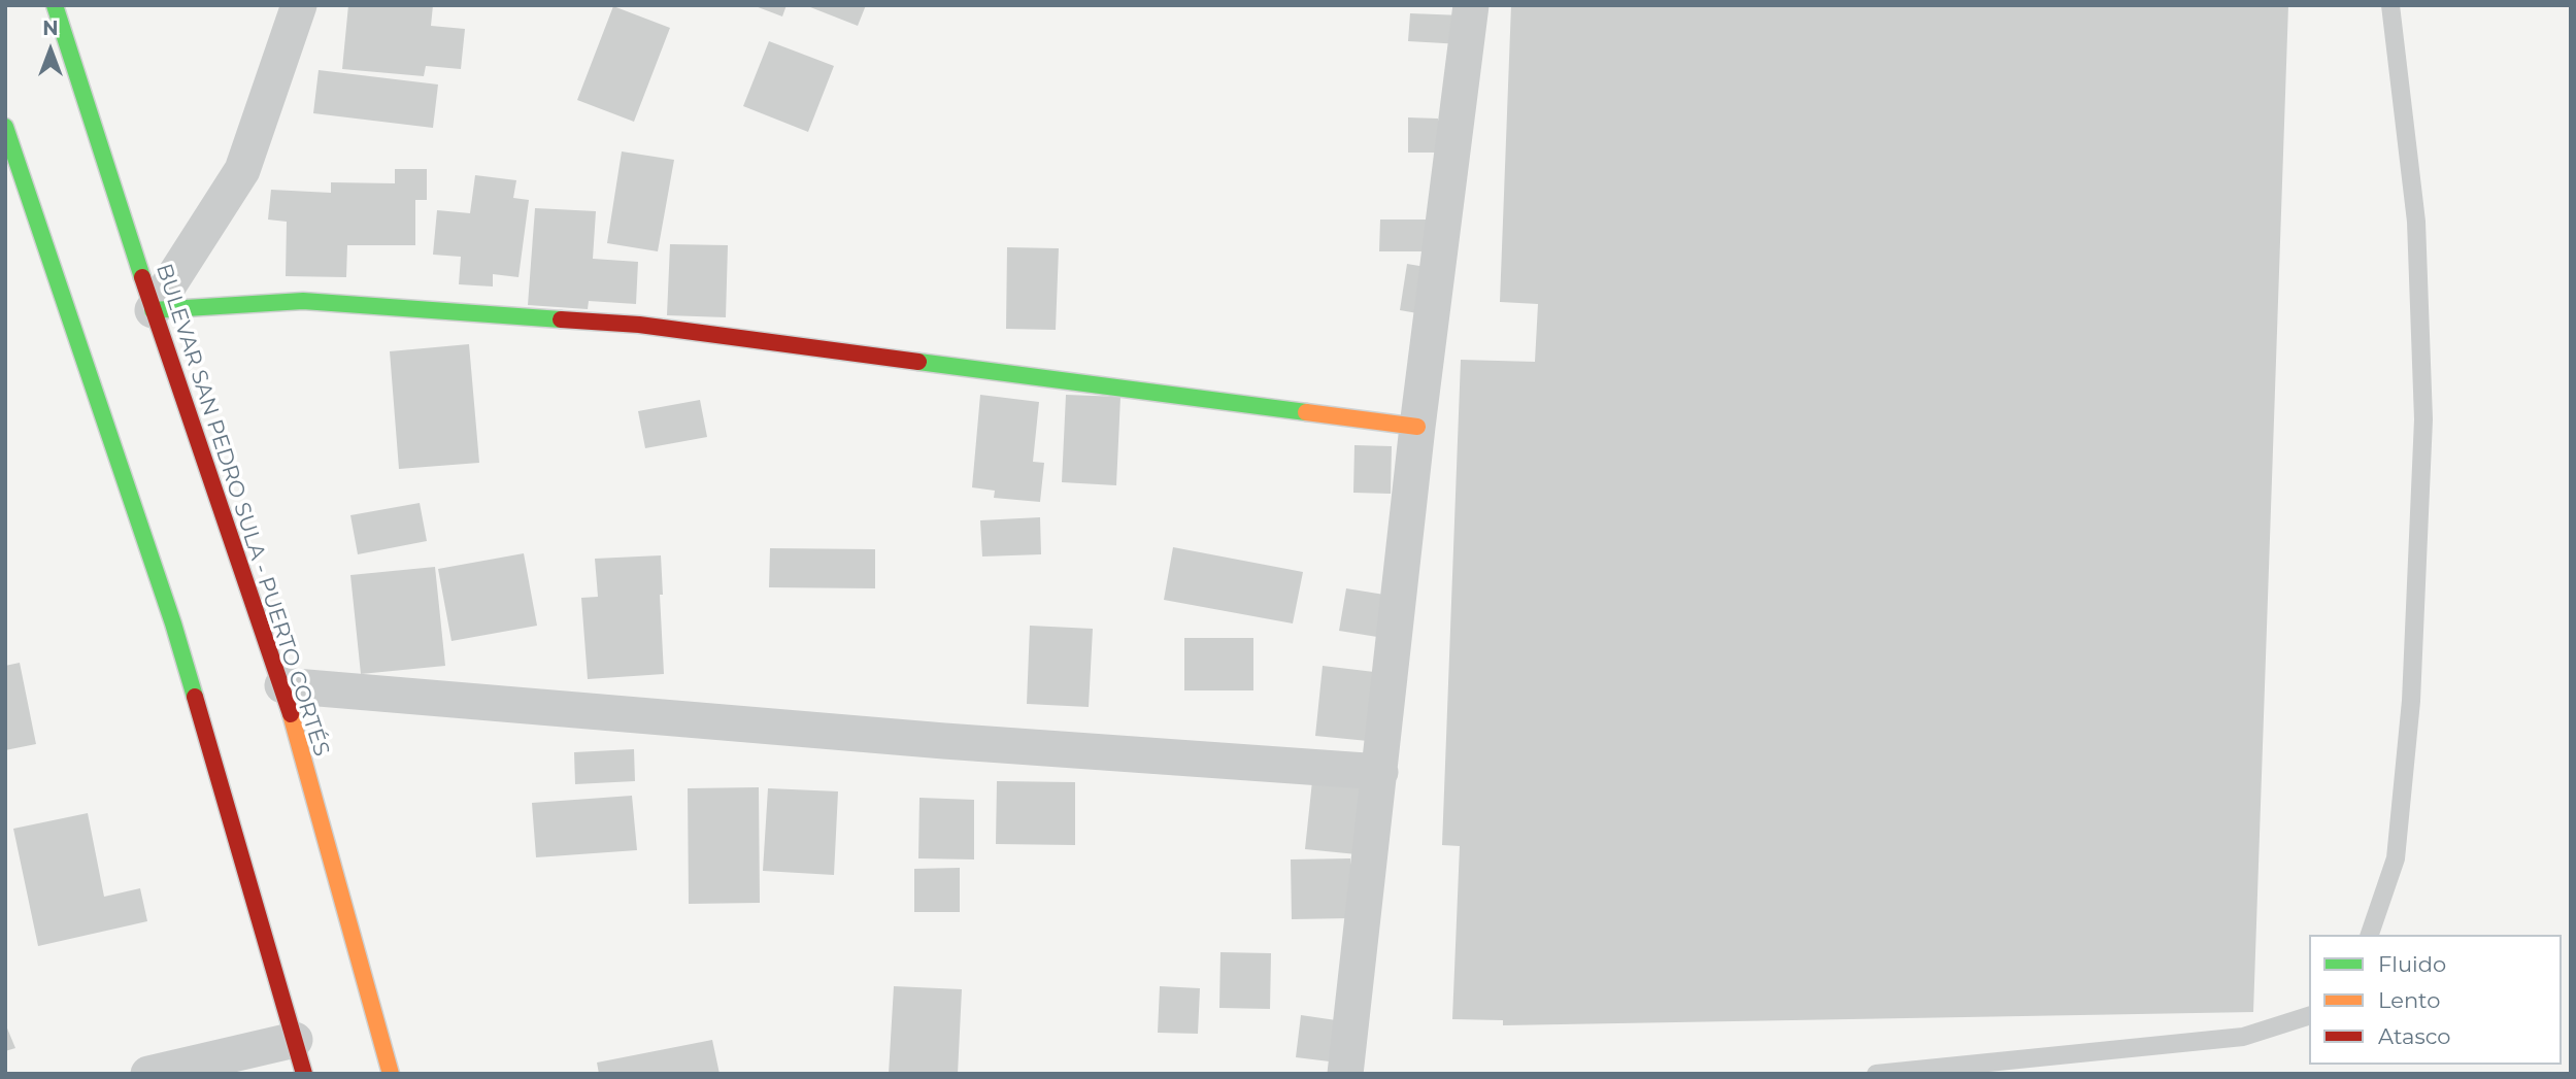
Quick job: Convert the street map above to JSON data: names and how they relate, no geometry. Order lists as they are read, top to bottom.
{
  "streets": {
    "main road": ["BULEVAR SAN PEDRO SULA - PUERTO CORTÉS"]
  },
  "legend": ["Fluido", "Lento", "Atasco"],
  "north": "top"
}
